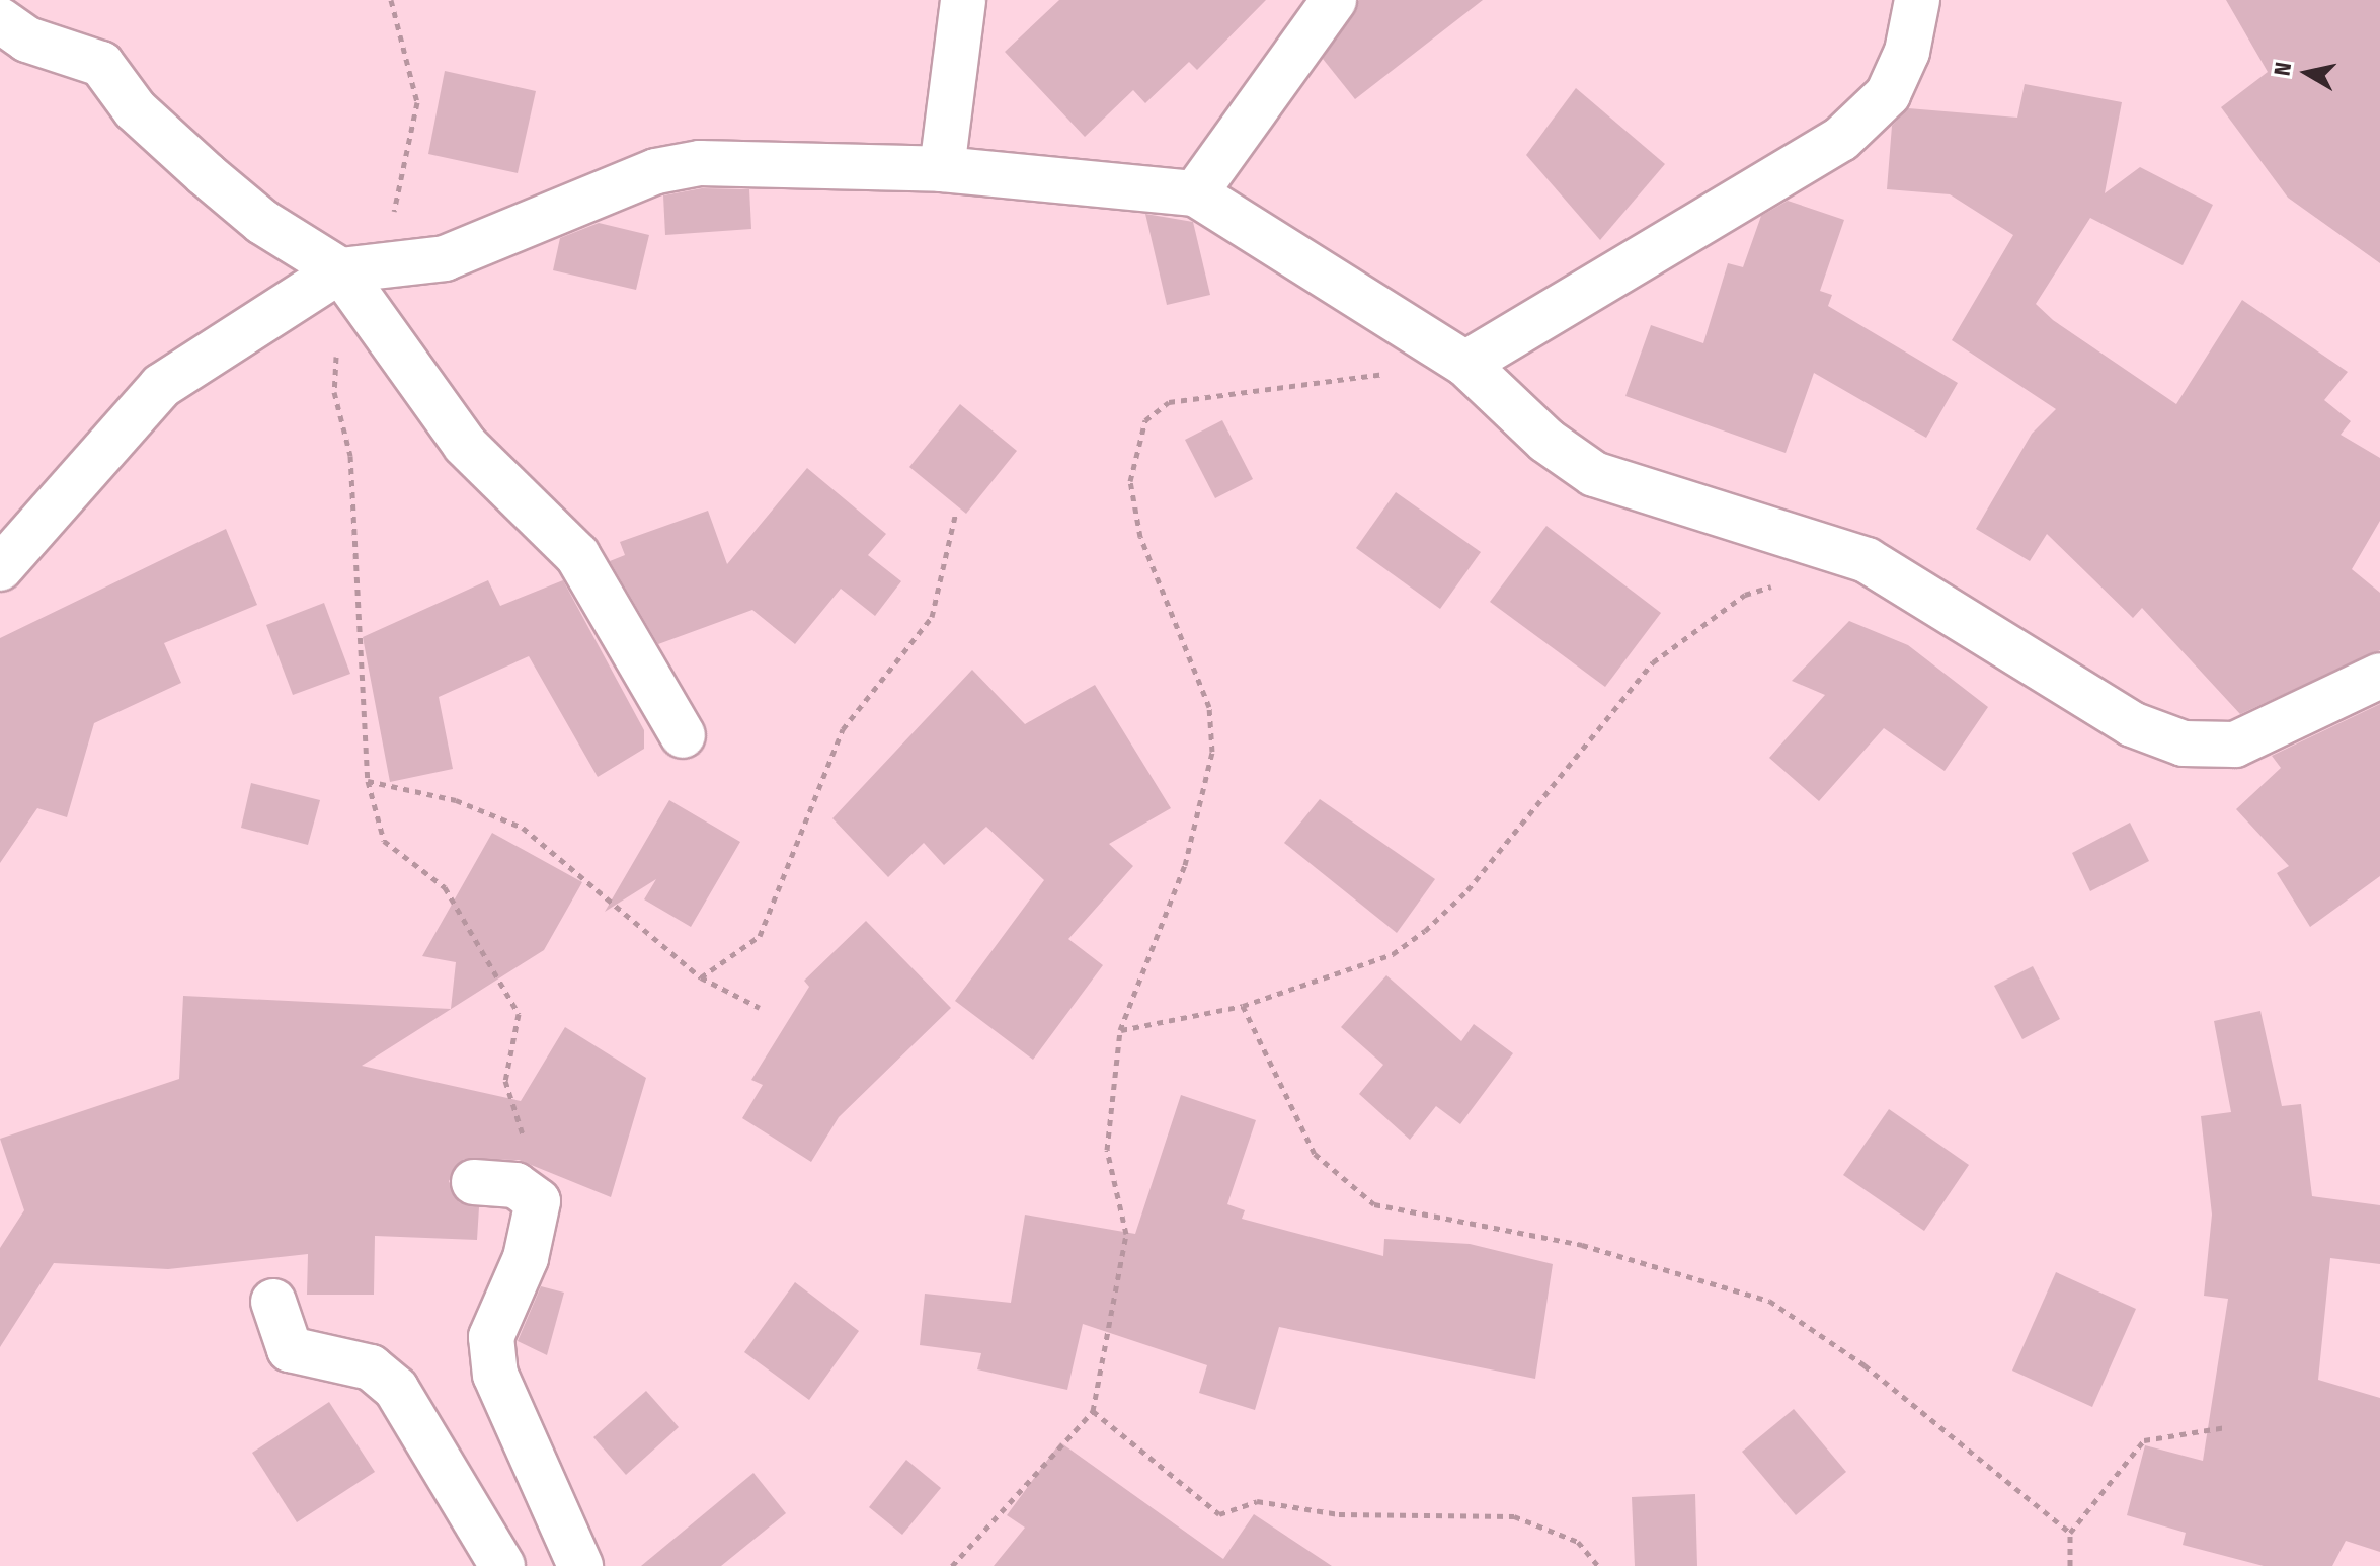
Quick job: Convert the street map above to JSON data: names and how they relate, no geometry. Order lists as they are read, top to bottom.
{
  "north": "left"
}
